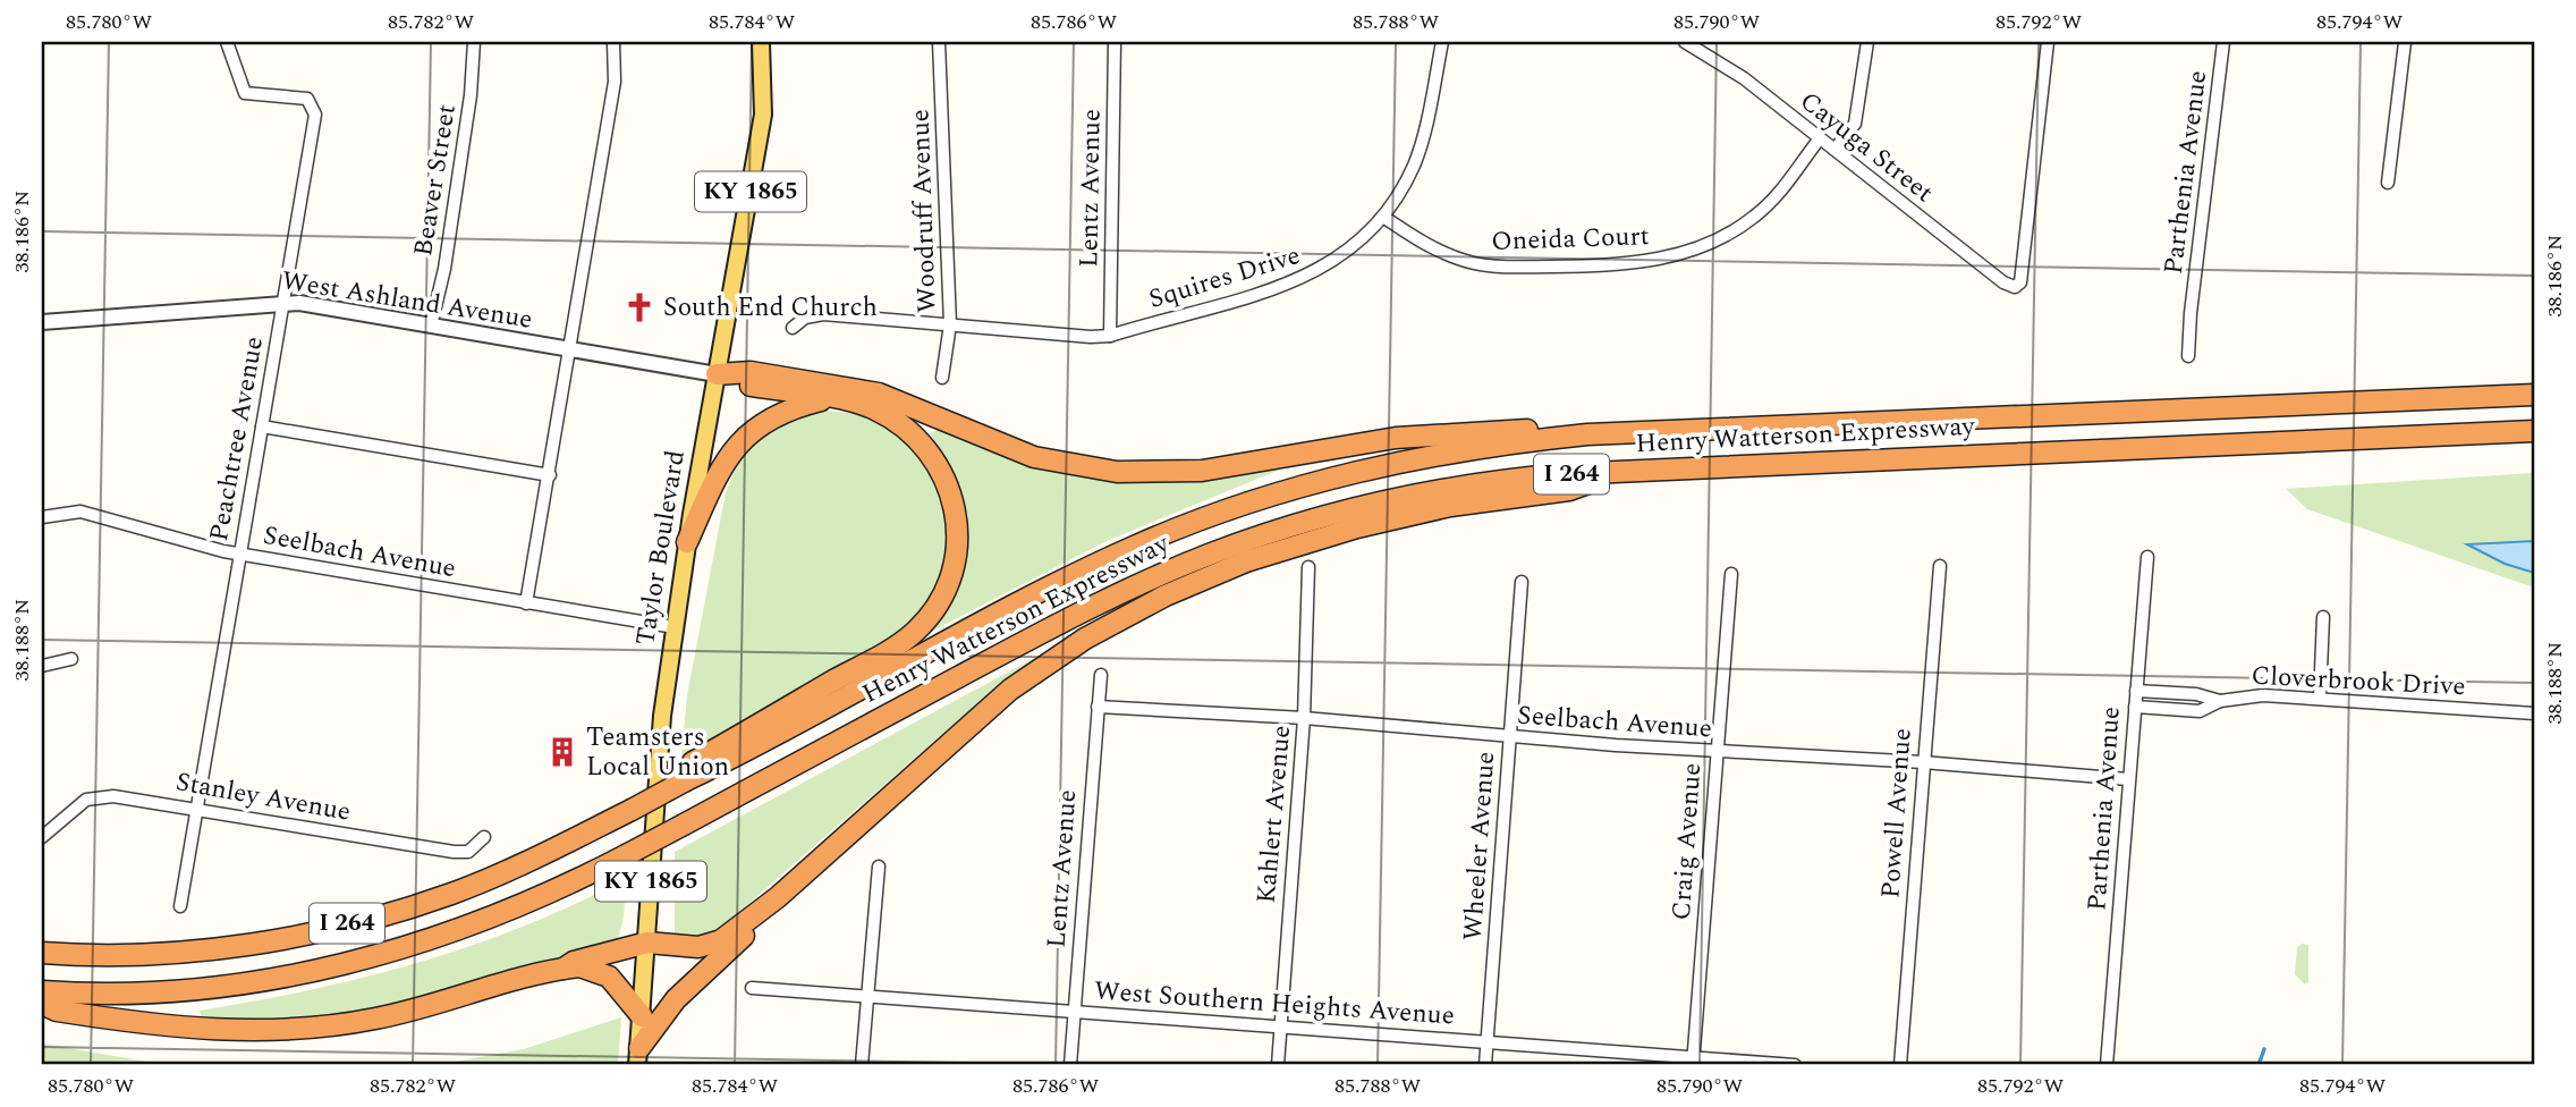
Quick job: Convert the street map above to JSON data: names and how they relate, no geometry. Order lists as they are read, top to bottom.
{
  "streets": {
    "highway": ["Henry Watterson Expressway", "I 264"],
    "main road": ["KY 1865", "Taylor Boulevard"],
    "street": [
      "Cayuga Street",
      "Parthenia Avenue",
      "Beaver Street",
      "Lentz Avenue",
      "Woodruff Avenue",
      "Oneida Court",
      "Squires Drive",
      "West Ashland Avenue",
      "Peachtree Avenue",
      "Seelbach Avenue",
      "Cloverbrook Drive",
      "Stanley Avenue",
      "Powell Avenue",
      "Kahlert Avenue",
      "Craig Avenue",
      "Wheeler Avenue",
      "West Southern Heights Avenue"
    ]
  },
  "crossings": [
    ["Cayuga Street", "Oneida Court"],
    ["Parthenia Avenue", "Seelbach Avenue"],
    ["Parthenia Avenue", "Cloverbrook Drive"],
    ["Beaver Street", "West Ashland Avenue"],
    ["Lentz Avenue", "Squires Drive"],
    ["Lentz Avenue", "Seelbach Avenue"],
    ["Lentz Avenue", "West Southern Heights Avenue"],
    ["Oneida Court", "Squires Drive"],
    ["West Ashland Avenue", "Peachtree Avenue"],
    ["West Ashland Avenue", "Taylor Boulevard"],
    ["Peachtree Avenue", "Seelbach Avenue"],
    ["Peachtree Avenue", "Stanley Avenue"],
    ["Taylor Boulevard", "Seelbach Avenue"],
    ["Seelbach Avenue", "Powell Avenue"],
    ["Seelbach Avenue", "Kahlert Avenue"],
    ["Seelbach Avenue", "Craig Avenue"],
    ["Seelbach Avenue", "Wheeler Avenue"],
    ["Kahlert Avenue", "West Southern Heights Avenue"],
    ["Craig Avenue", "West Southern Heights Avenue"],
    ["Wheeler Avenue", "West Southern Heights Avenue"]
  ],
  "places": {
    "church": ["South End Church"],
    "building": ["Teamsters Local Union"]
  },
  "coordinates": [
    "85.780°W",
    "85.782°W",
    "85.784°W",
    "85.786°W",
    "85.788°W",
    "85.790°W",
    "85.792°W",
    "85.794°W",
    "38.186°N",
    "38.188°N"
  ]
}
